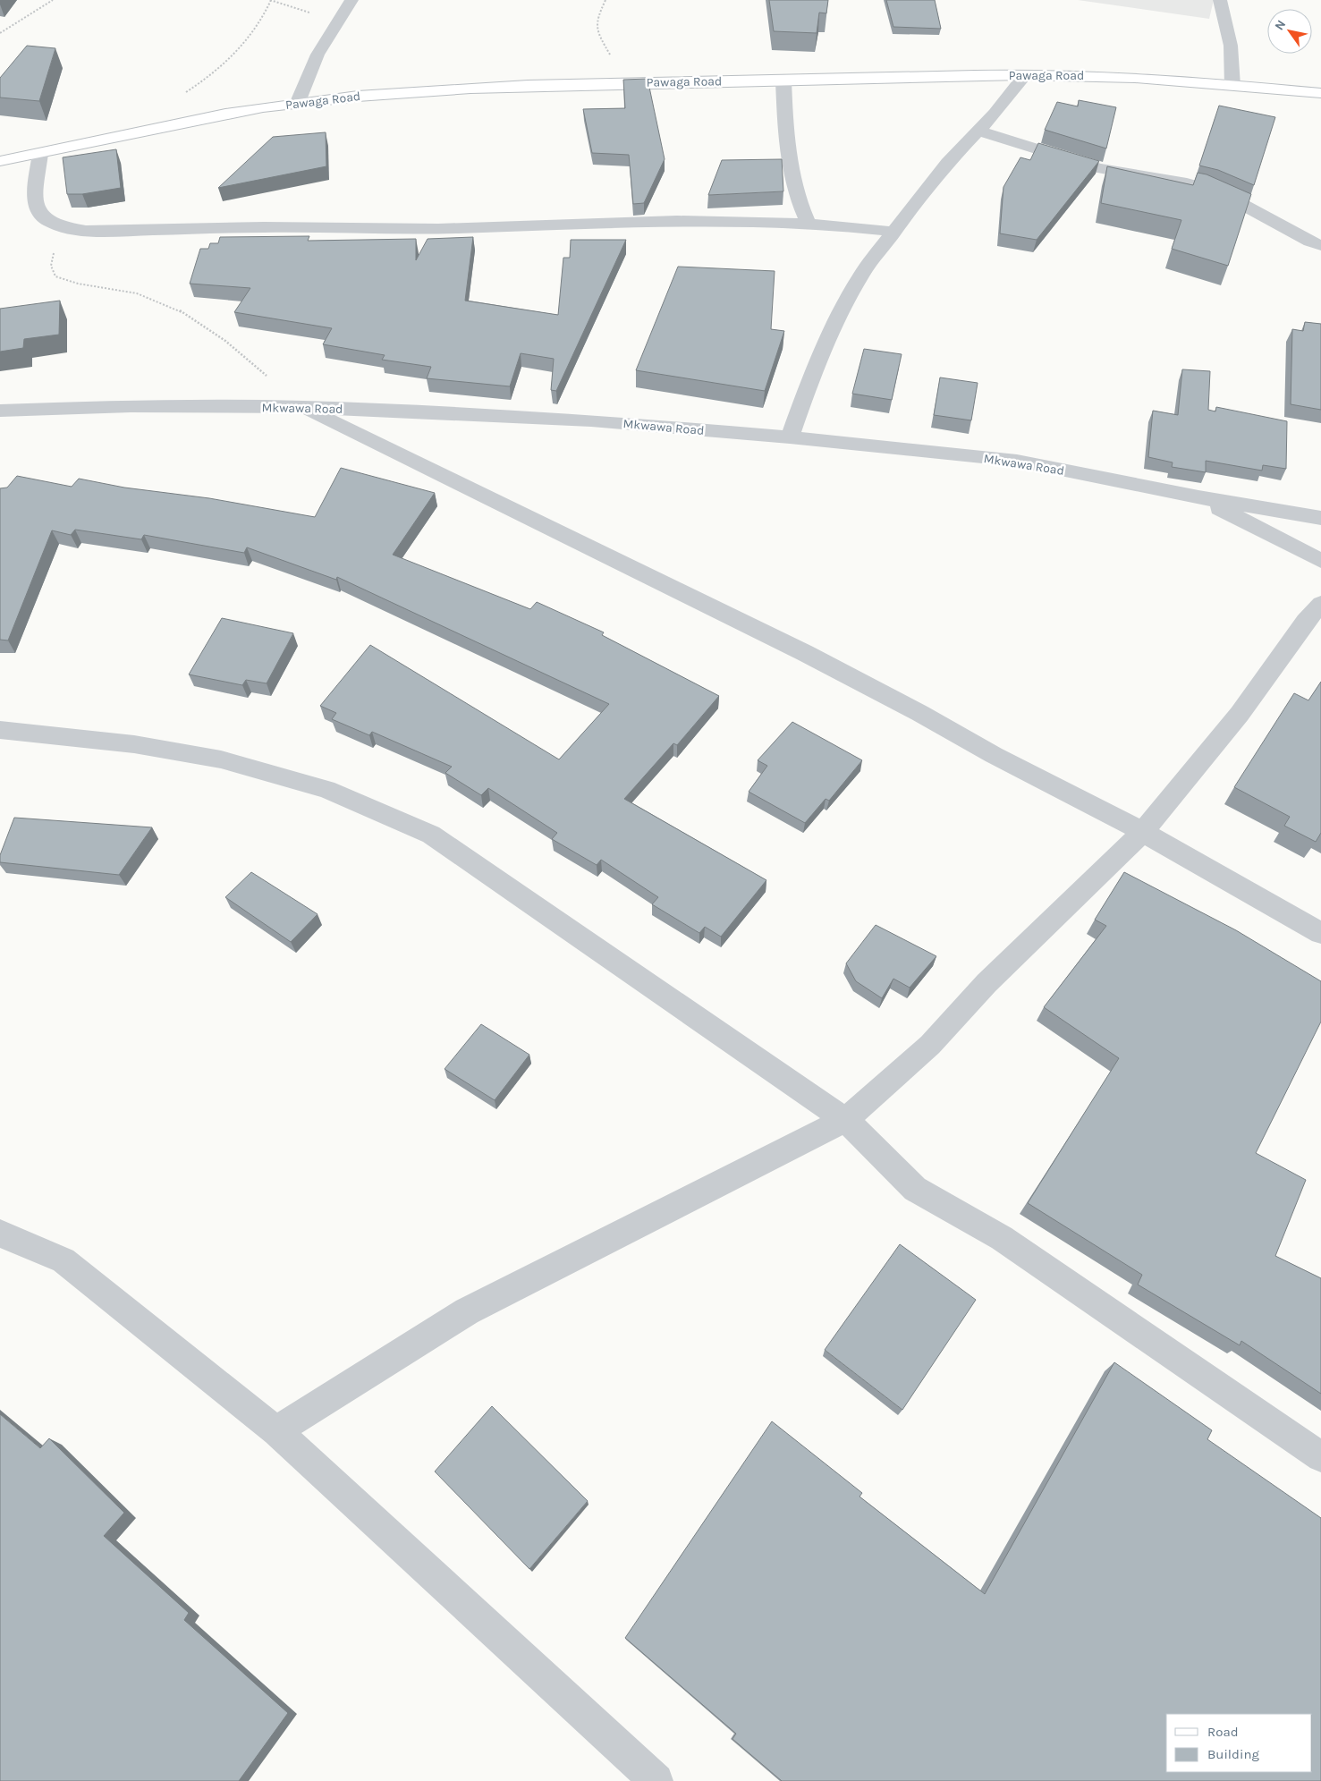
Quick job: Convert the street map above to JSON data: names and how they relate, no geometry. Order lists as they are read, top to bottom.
{
  "streets": {
    "main road": ["Pawaga Road"],
    "street": ["Mkwawa Road"]
  },
  "legend": ["Road", "Building"],
  "north": "top left"
}
